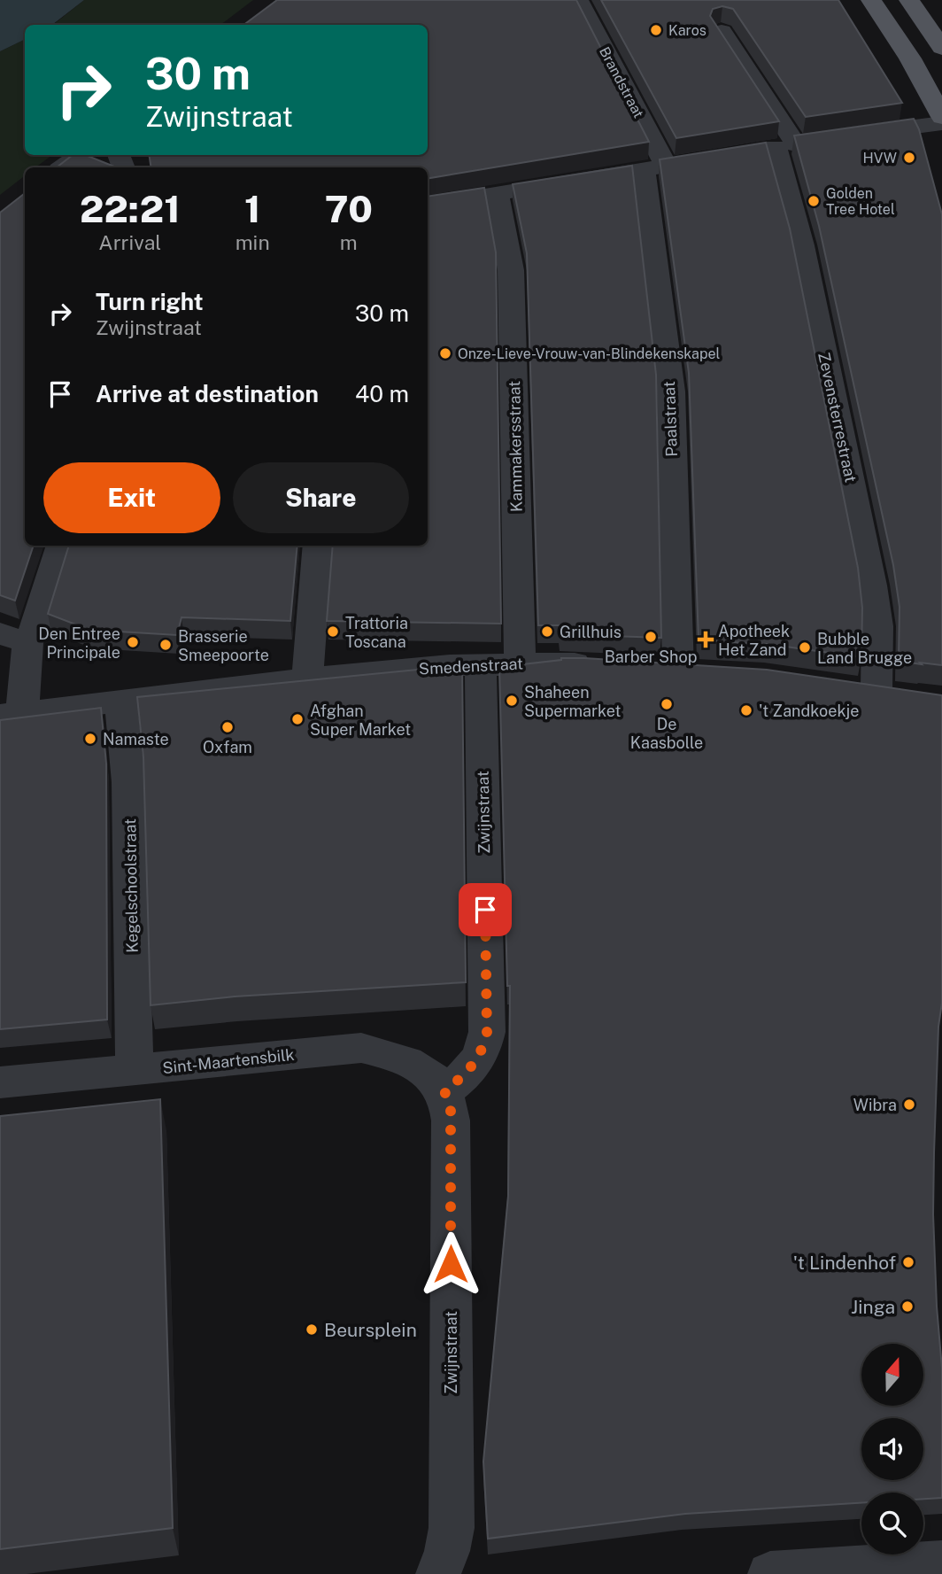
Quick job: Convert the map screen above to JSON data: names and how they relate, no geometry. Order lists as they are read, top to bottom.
{
  "streets": {
    "street": [
      "Brandstraat",
      "Zevensterrestraat",
      "Paalstraat",
      "Kammakersstraat",
      "Smedenstraat",
      "Zwijnstraat",
      "Kegelschoolstraat",
      "Sint-Maartensbilk"
    ]
  },
  "crossings": [
    ["Brandstraat", "Paalstraat"],
    ["Kammakersstraat", "Smedenstraat"],
    ["Smedenstraat", "Zwijnstraat"],
    ["Smedenstraat", "Kegelschoolstraat"],
    ["Zwijnstraat", "Sint-Maartensbilk"],
    ["Kegelschoolstraat", "Sint-Maartensbilk"]
  ],
  "places": {
    "other": [
      "Karos",
      "HVW",
      "Golden Tree Hotel",
      "Onze-Lieve-Vrouw-van-Blindekenskapel",
      "Trattoria Toscana",
      "Grillhuis",
      "Barber Shop",
      "Den Entree Principale",
      "Brasserie Smeepoorte",
      "Bubble Land Brugge",
      "Shaheen Supermarket",
      "De Kaasbolle",
      "'t Zandkoekje",
      "Afghan Super Market",
      "Oxfam",
      "Namaste",
      "Wibra",
      "'t Lindenhof",
      "Jinga",
      "Beursplein"
    ],
    "health": ["Apotheek Het Zand"]
  },
  "north": "top",
  "page": {
    "turn": ["30 m", "Zwijnstraat"],
    "eta": [
      "22:21",
      "Arrival",
      "1",
      "min",
      "70",
      "m"
    ],
    "list": [
      {
        "name": "Turn right",
        "note": "Zwijnstraat",
        "value": "30 m"
      },
      {
        "name": "Arrive at destination",
        "value": "40 m"
      }
    ],
    "buttons": ["Exit", "Share"]
  }
}
